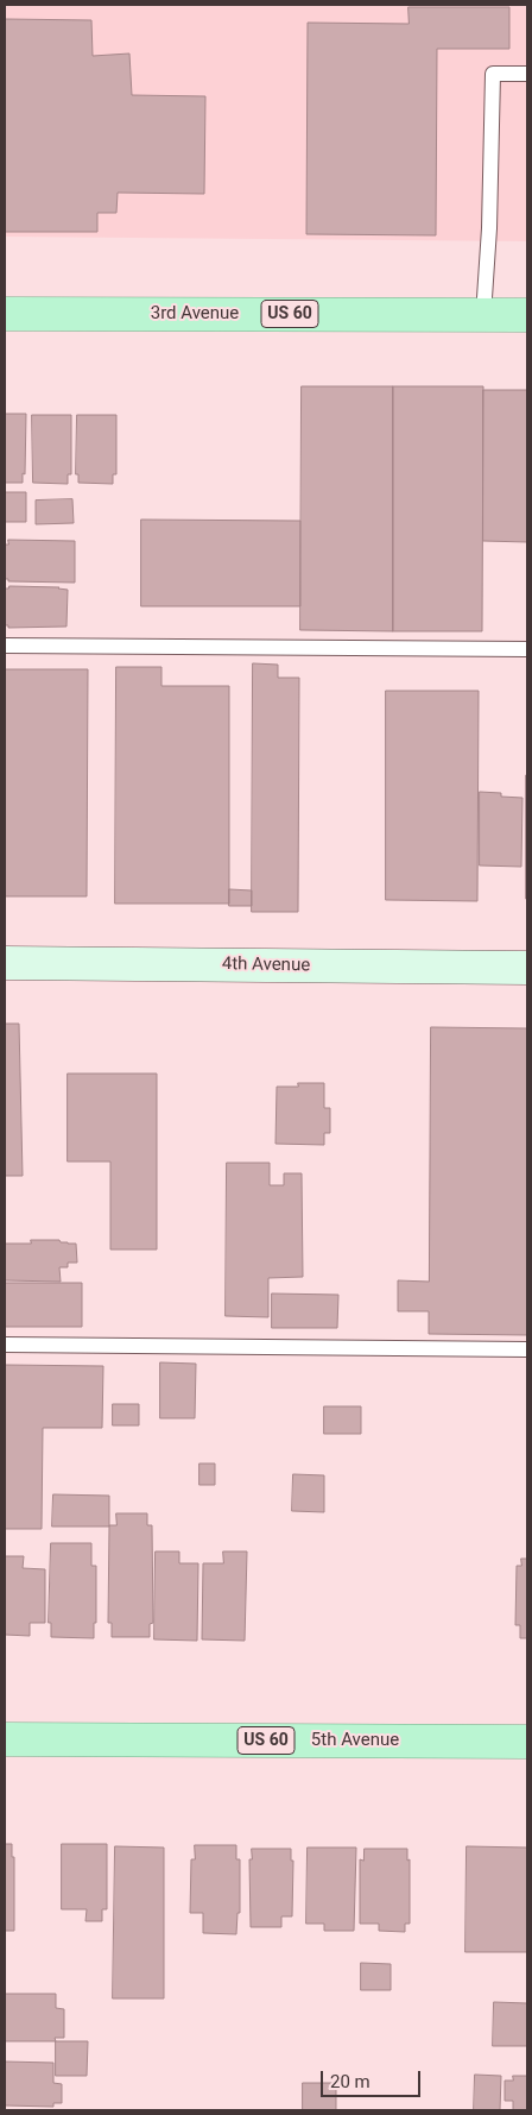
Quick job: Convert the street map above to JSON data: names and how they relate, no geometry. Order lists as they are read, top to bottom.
{
  "streets": {
    "main road": [
      "3rd Avenue",
      "US 60",
      "4th Avenue",
      "5th Avenue"
    ]
  },
  "scale_bar": "20 m"
}
